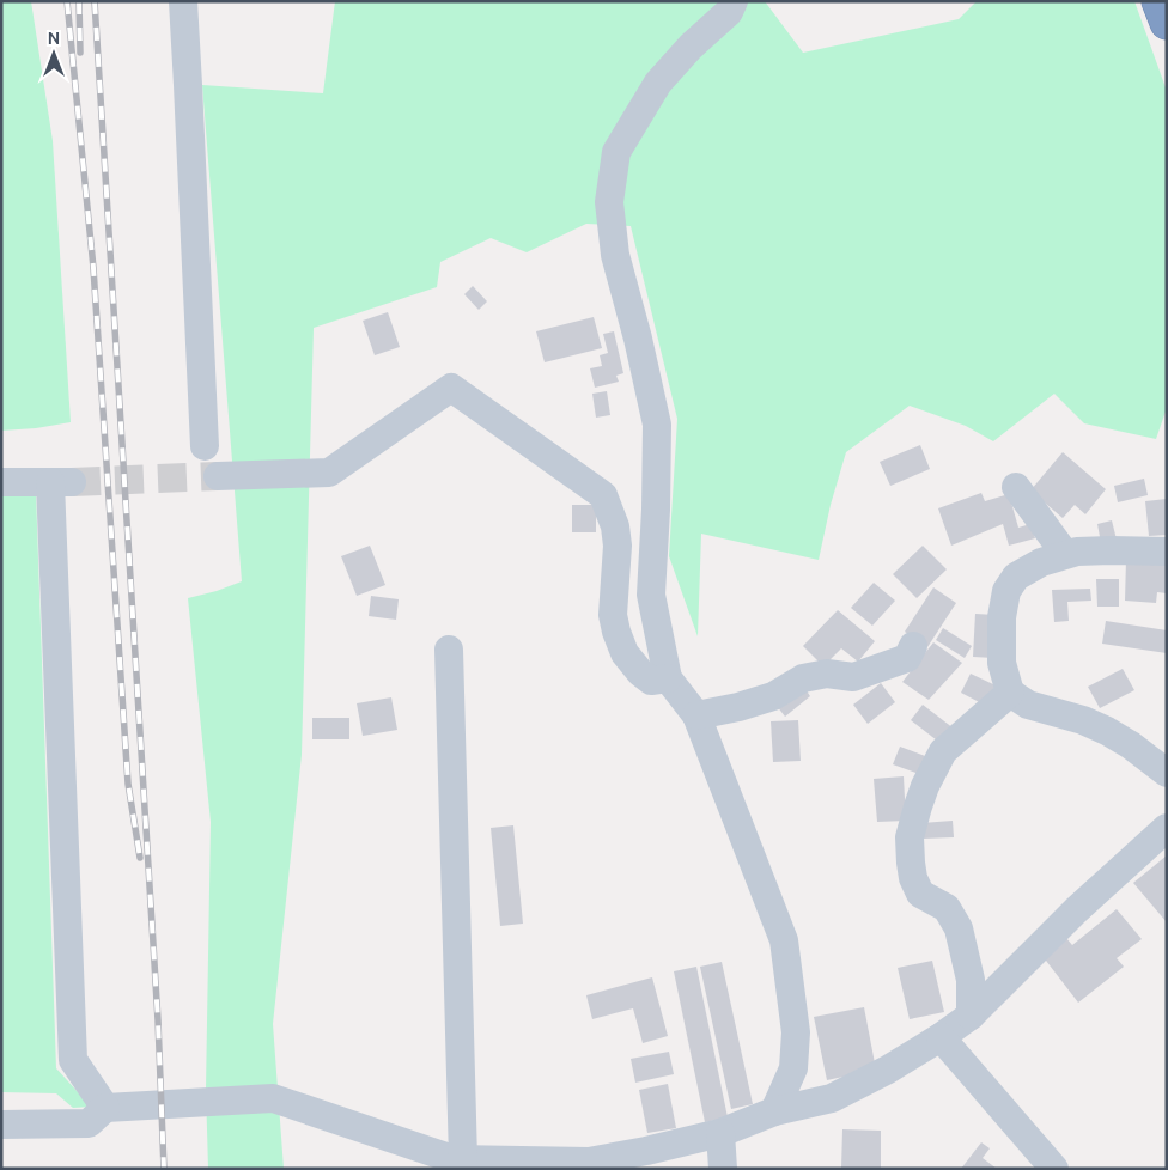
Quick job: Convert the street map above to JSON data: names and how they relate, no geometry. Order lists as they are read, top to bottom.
{
  "north": "top"
}
